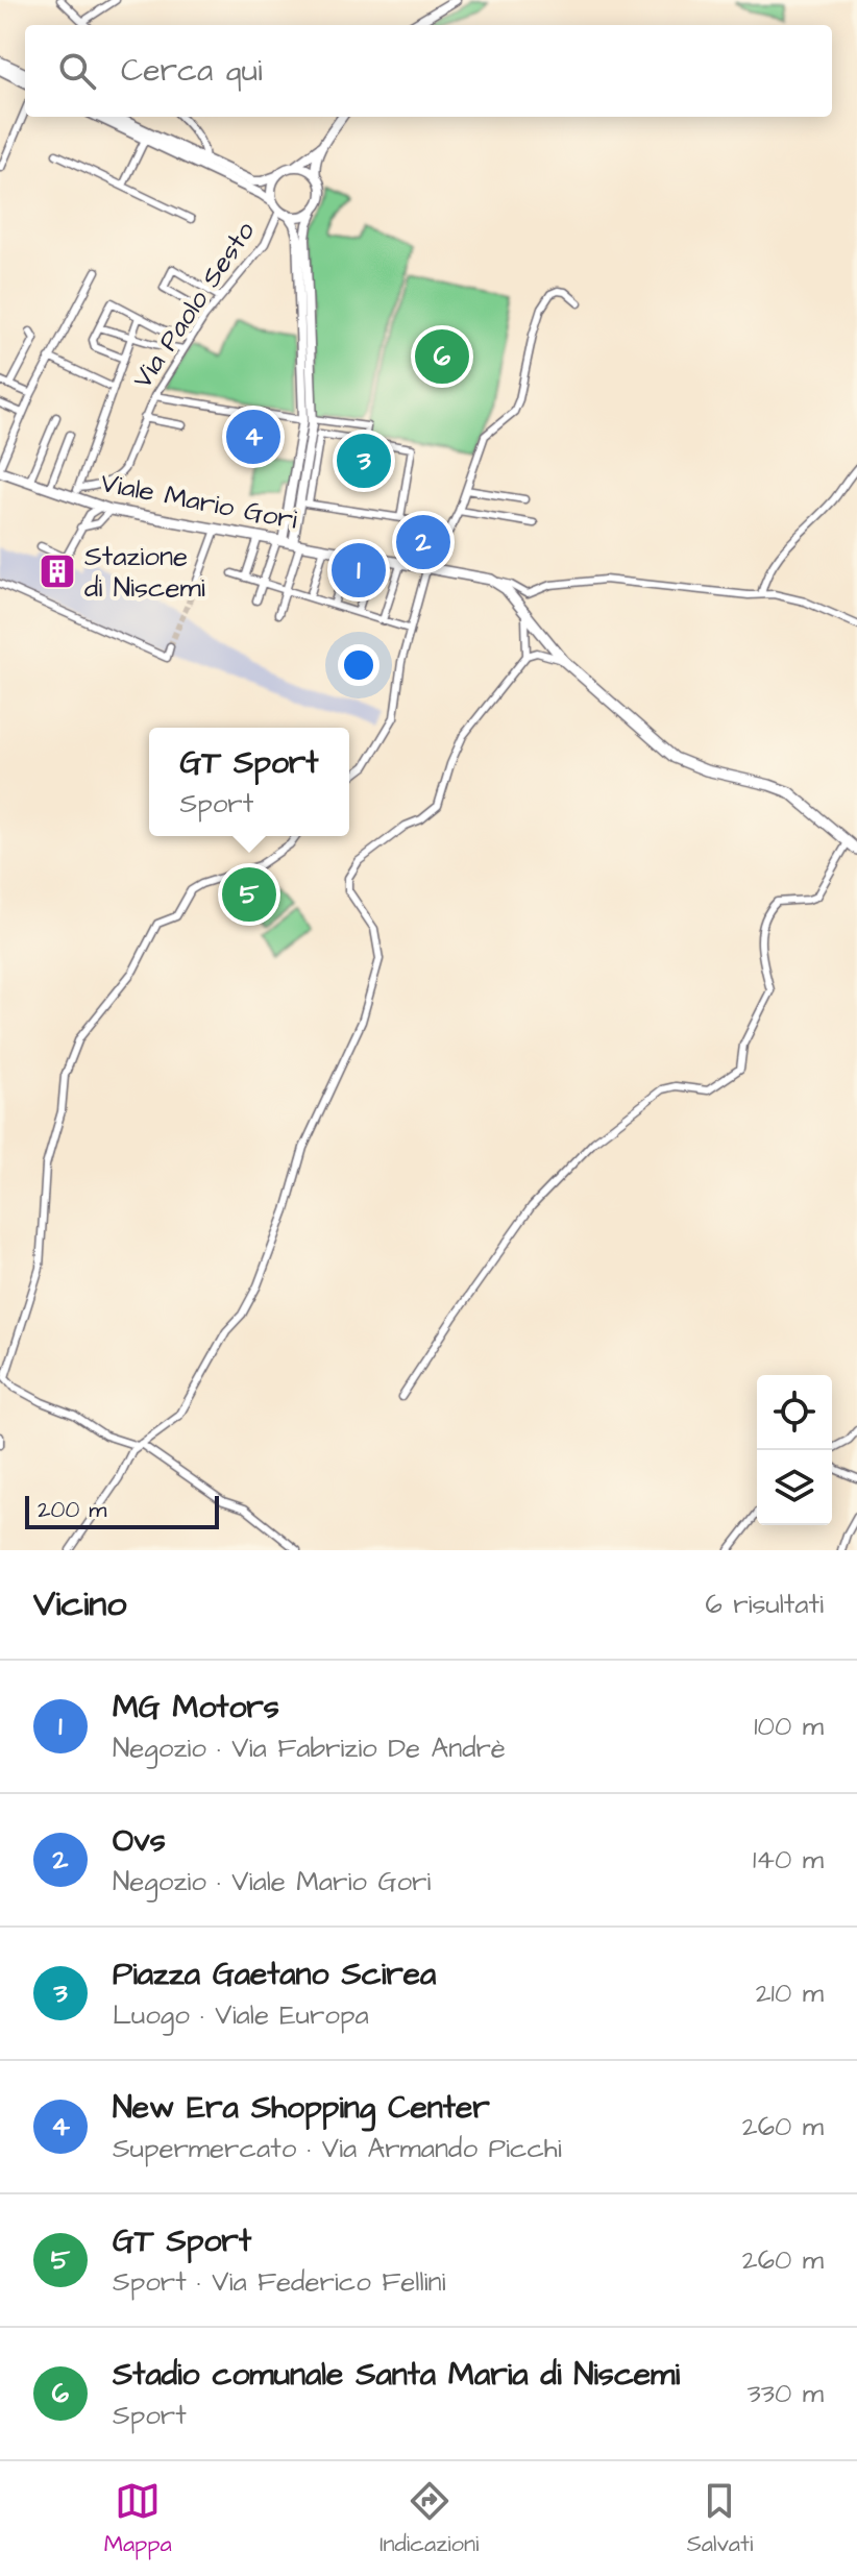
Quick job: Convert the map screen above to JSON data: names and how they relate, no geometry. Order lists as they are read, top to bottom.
{
  "streets": {
    "main road": ["Viale Mario Gori"],
    "street": ["Via Paolo Sesto"]
  },
  "crossings": [
    ["Via Paolo Sesto", "Viale Mario Gori"]
  ],
  "places": {
    "building": ["Stazione di Niscemi"]
  },
  "scale_bar": "200 m",
  "page": {
    "search": "Cerca qui",
    "pins": [
      "6",
      "4",
      "3",
      "2",
      "1",
      "5"
    ],
    "popup": ["GT Sport", "Sport"],
    "scale": "200 m",
    "heading": ["Vicino", "6 risultati"],
    "list": [
      {
        "mark": "1",
        "name": "MG Motors",
        "note": "Negozio · Via Fabrizio De Andrè",
        "value": "100 m"
      },
      {
        "mark": "2",
        "name": "Ovs",
        "note": "Negozio · Viale Mario Gori",
        "value": "140 m"
      },
      {
        "mark": "3",
        "name": "Piazza Gaetano Scirea",
        "note": "Luogo · Viale Europa",
        "value": "210 m"
      },
      {
        "mark": "4",
        "name": "New Era Shopping Center",
        "note": "Supermercato · Via Armando Picchi",
        "value": "260 m"
      },
      {
        "mark": "5",
        "name": "GT Sport",
        "note": "Sport · Via Federico Fellini",
        "value": "260 m"
      },
      {
        "mark": "6",
        "name": "Stadio comunale Santa Maria di Niscemi",
        "note": "Sport",
        "value": "330 m"
      }
    ],
    "nav": ["Mappa", "Indicazioni", "Salvati"]
  }
}
